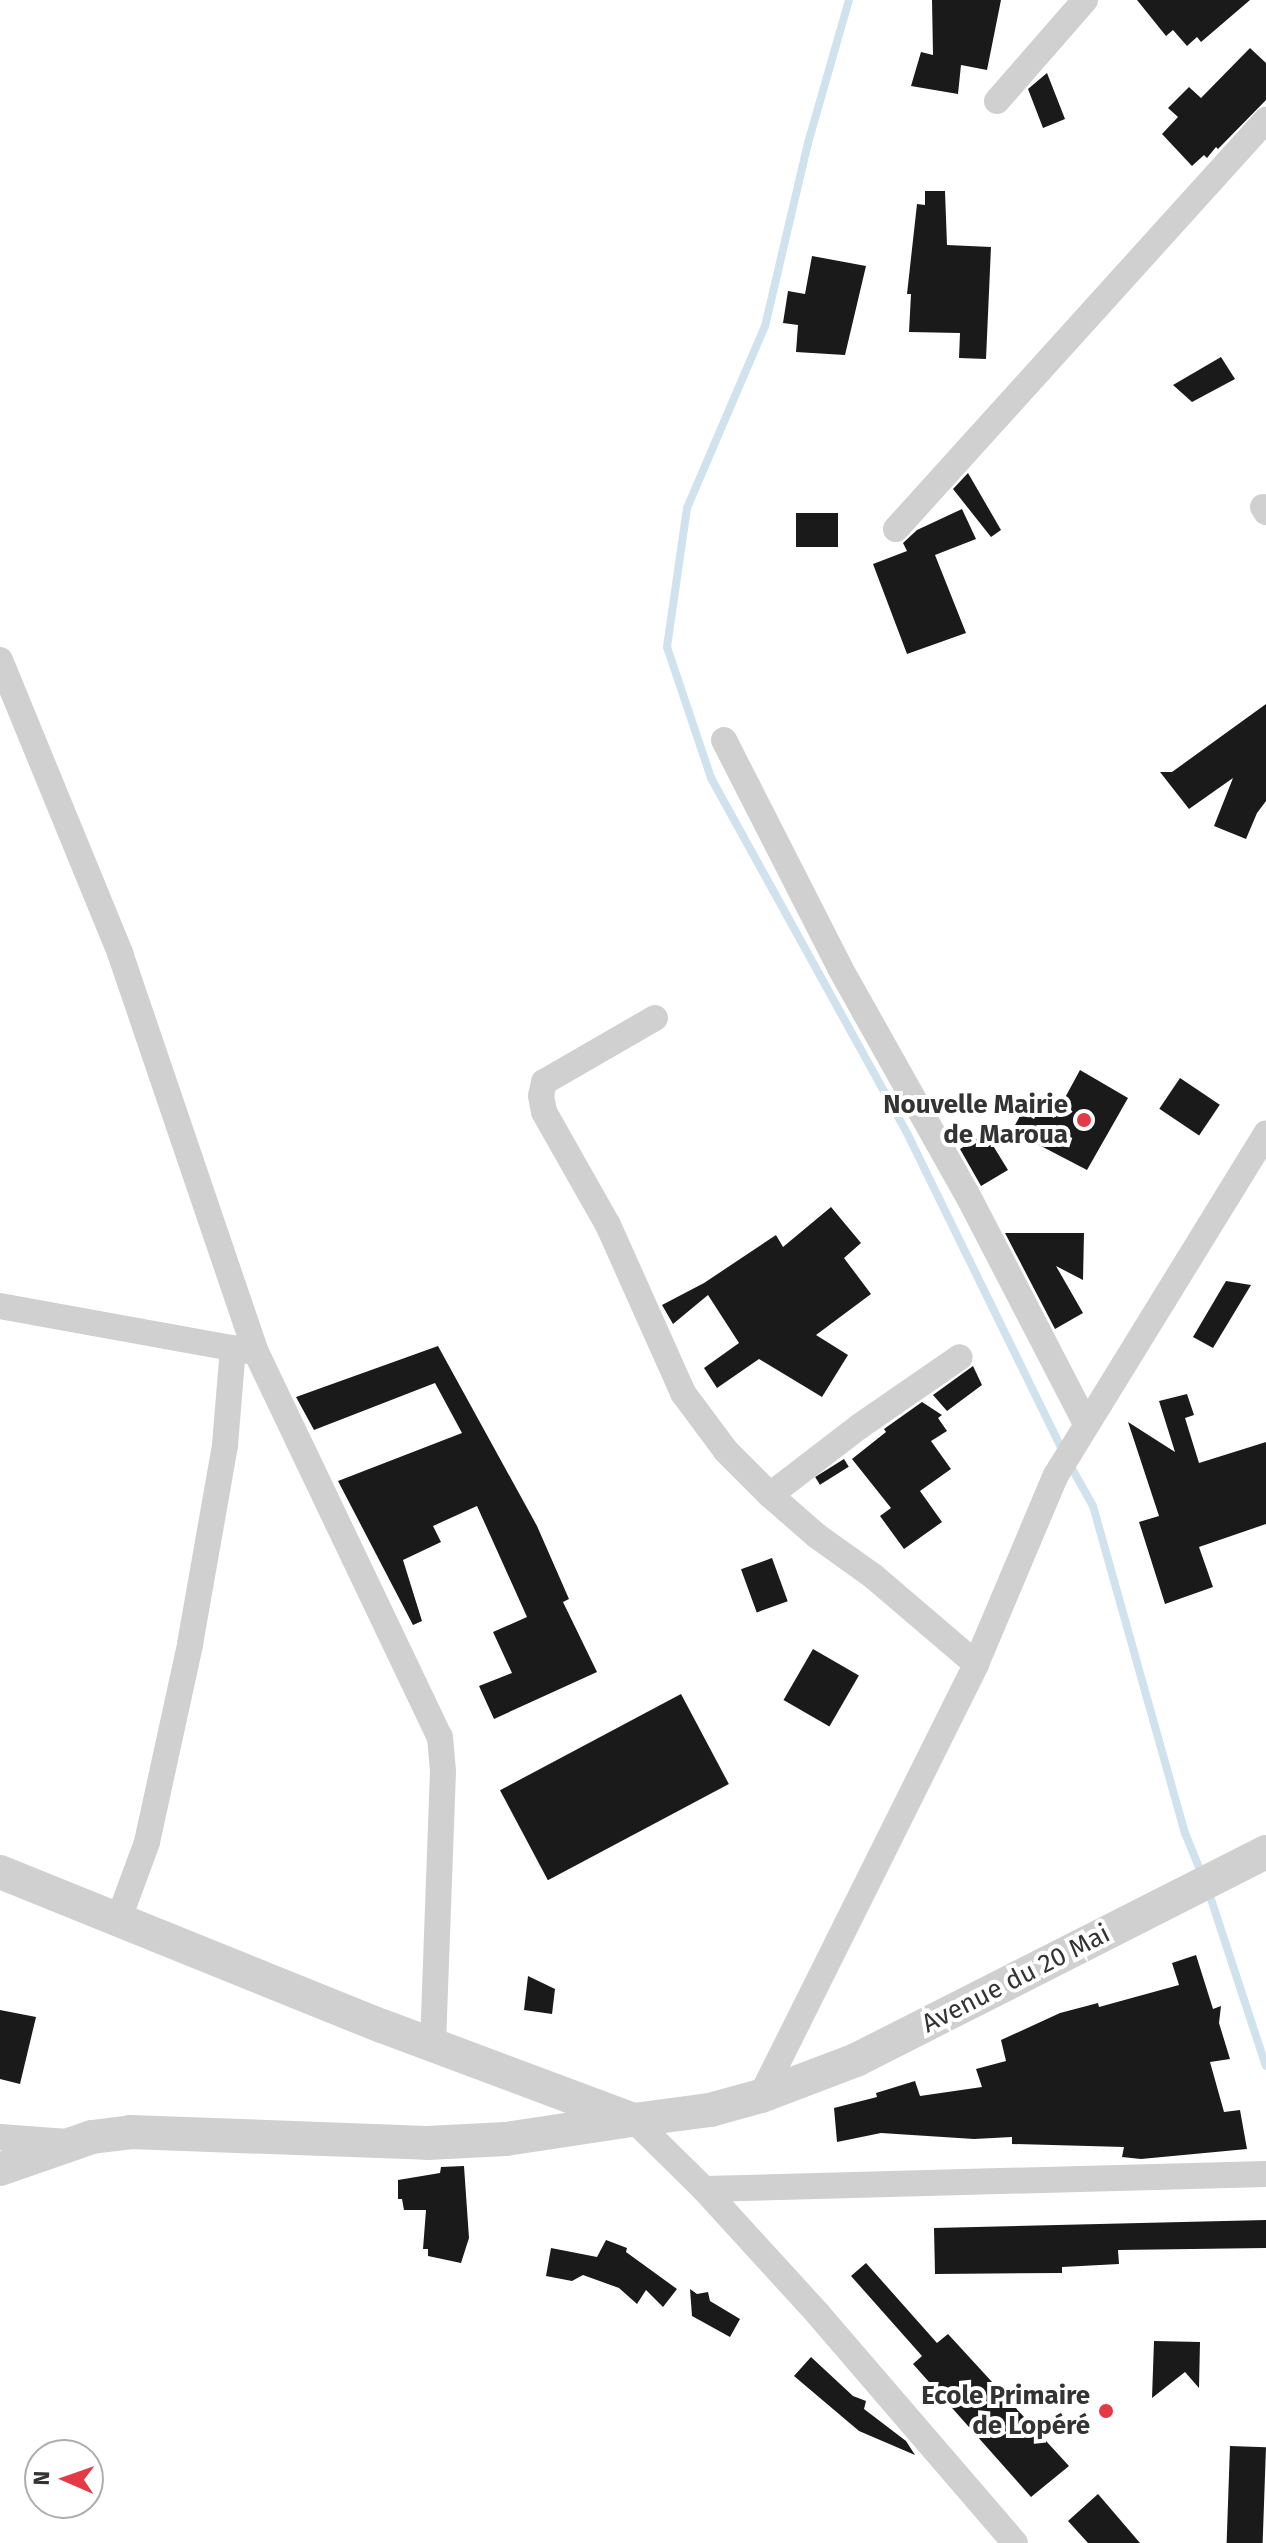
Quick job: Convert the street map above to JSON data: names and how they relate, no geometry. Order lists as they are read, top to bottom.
{
  "streets": {
    "street": ["Avenue du 20 Mai"]
  },
  "places": ["Nouvelle Mairie de Maroua", "Ecole Primaire de Lopéré"],
  "north": "left"
}
